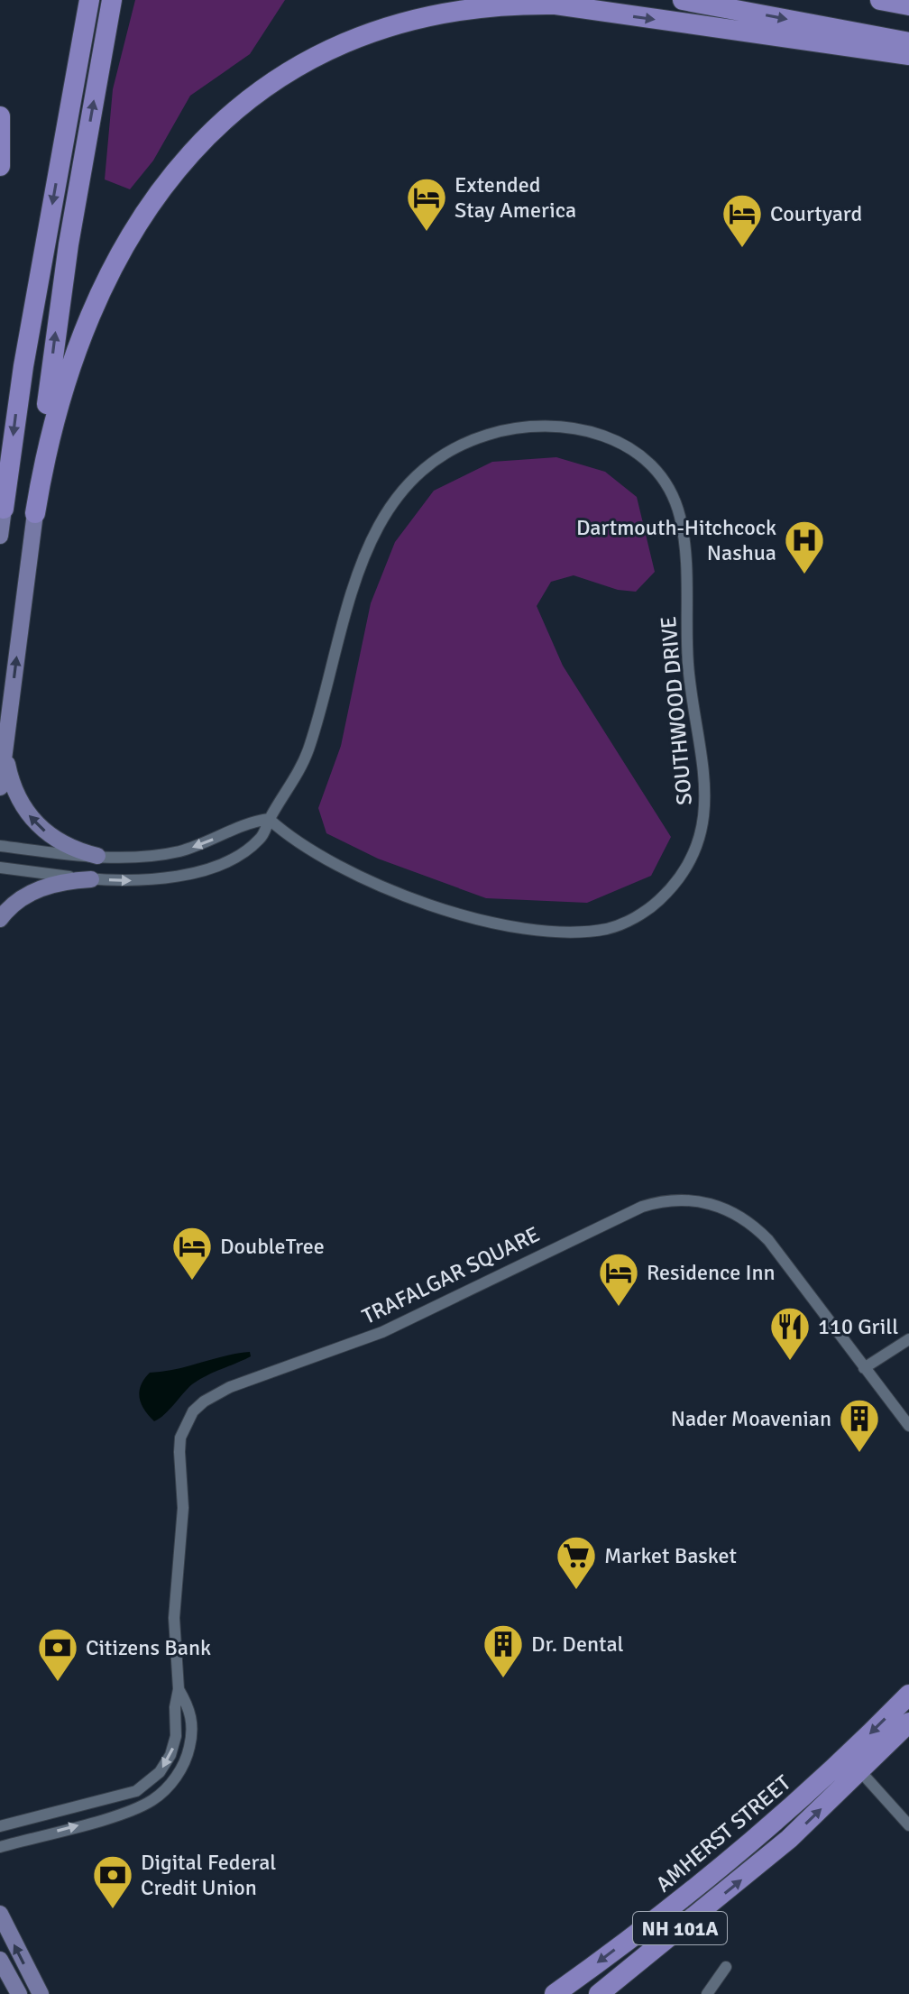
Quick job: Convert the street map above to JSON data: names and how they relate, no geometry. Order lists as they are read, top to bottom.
{
  "streets": {
    "highway": ["AMHERST STREET", "NH 101A"],
    "street": ["SOUTHWOOD DRIVE", "TRAFALGAR SQUARE"]
  },
  "places": {
    "hotel": [
      "Extended Stay America",
      "Courtyard",
      "DoubleTree",
      "Residence Inn"
    ],
    "hospital": ["Dartmouth-Hitchcock Nashua"],
    "restaurant": ["110 Grill"],
    "building": ["Nader Moavenian", "Dr. Dental"],
    "supermarket": ["Market Basket"],
    "bank": ["Citizens Bank", "Digital Federal Credit Union"]
  }
}
